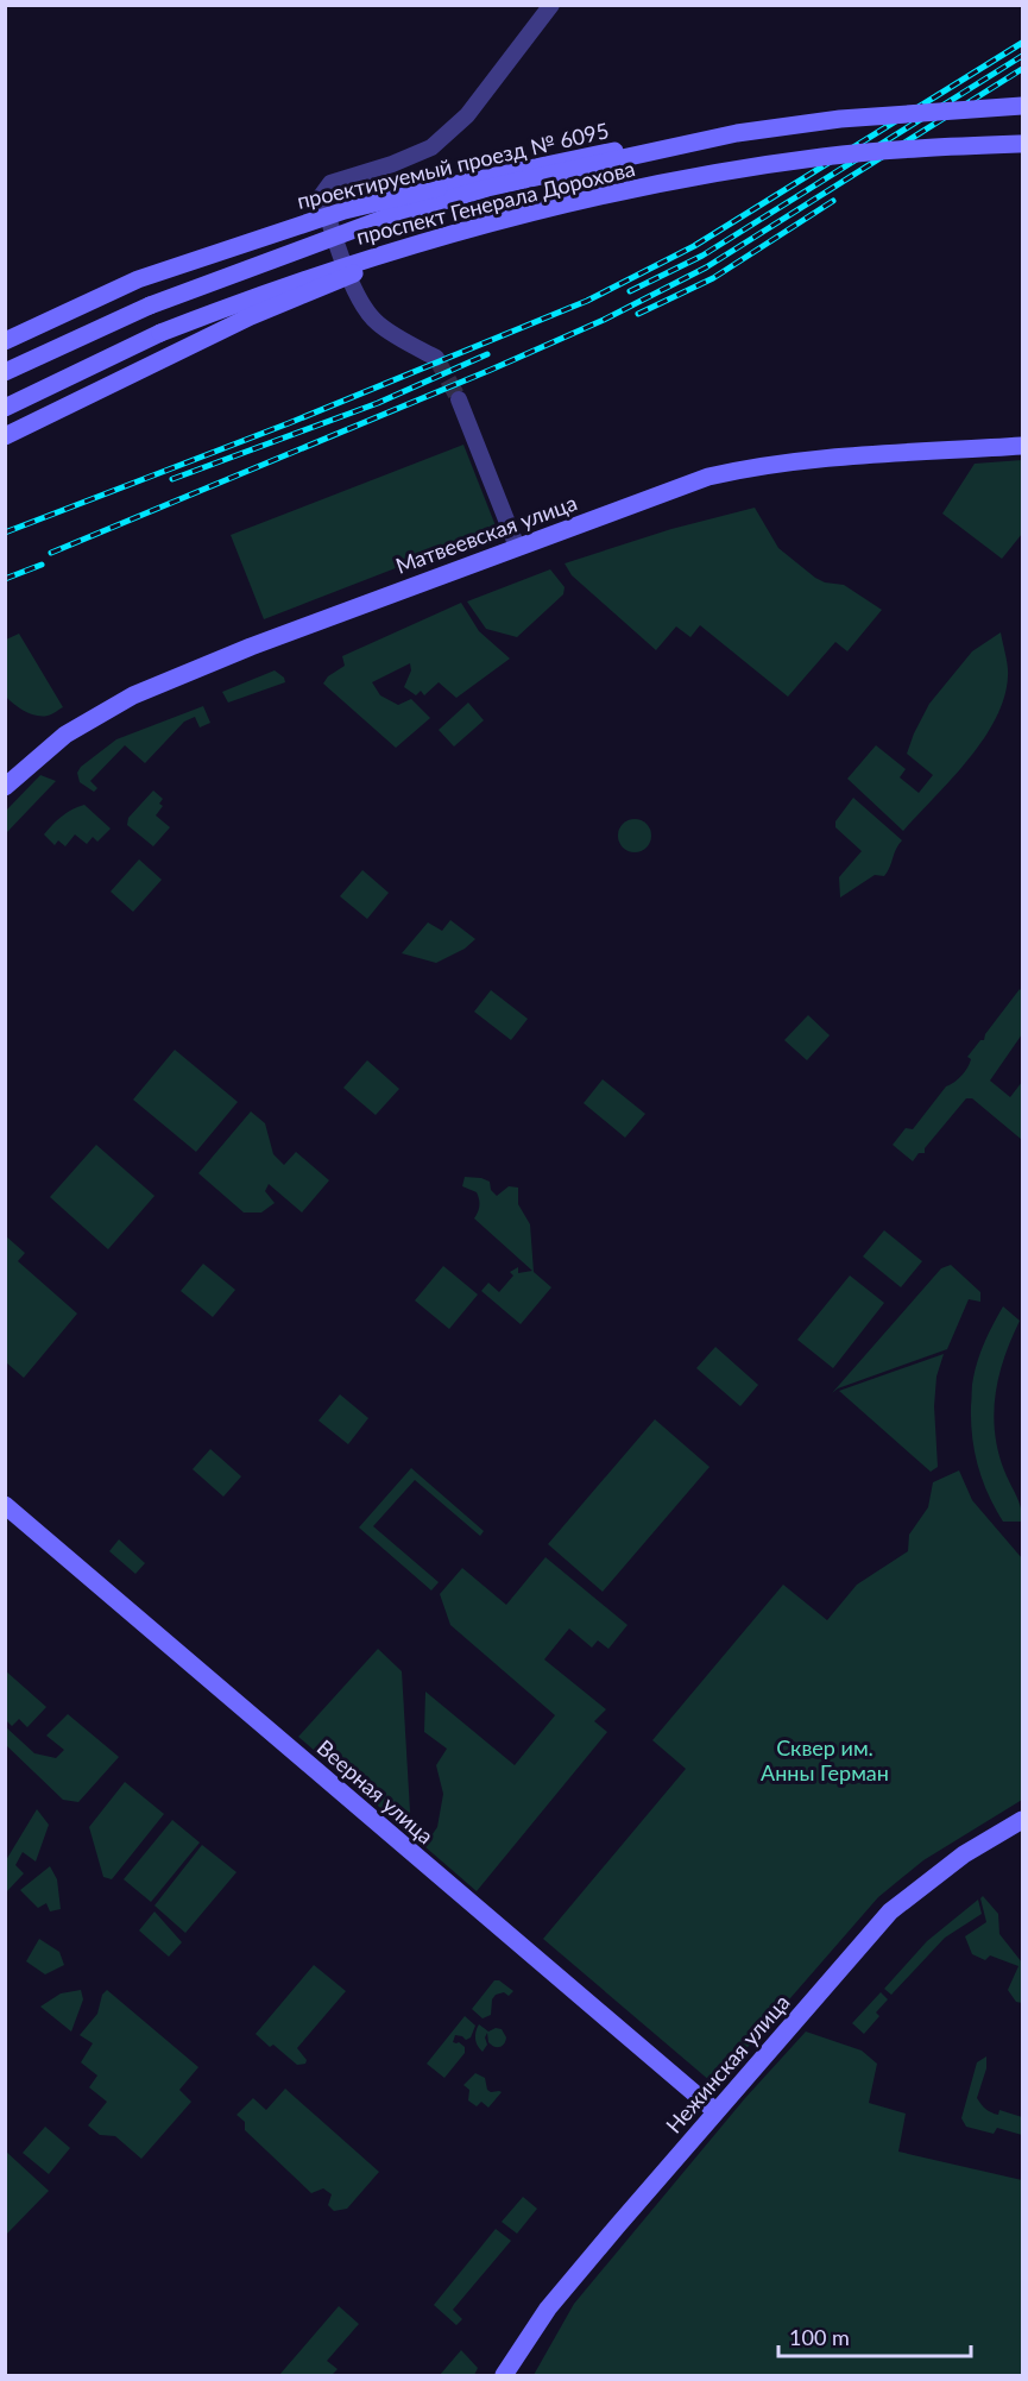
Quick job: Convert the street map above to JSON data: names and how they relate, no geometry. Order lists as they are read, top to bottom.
{
  "streets": {
    "main road": [
      "проектируемый проезд № 6095",
      "проспект Генерала Дорохова",
      "Матвеевская улица",
      "Веерная улица",
      "Нежинская улица"
    ]
  },
  "crossings": [
    ["проектируемый проезд № 6095", "проспект Генерала Дорохова"],
    ["Веерная улица", "Нежинская улица"]
  ],
  "parks": ["Сквер им. Анны Герман"],
  "scale_bar": "100 m"
}
